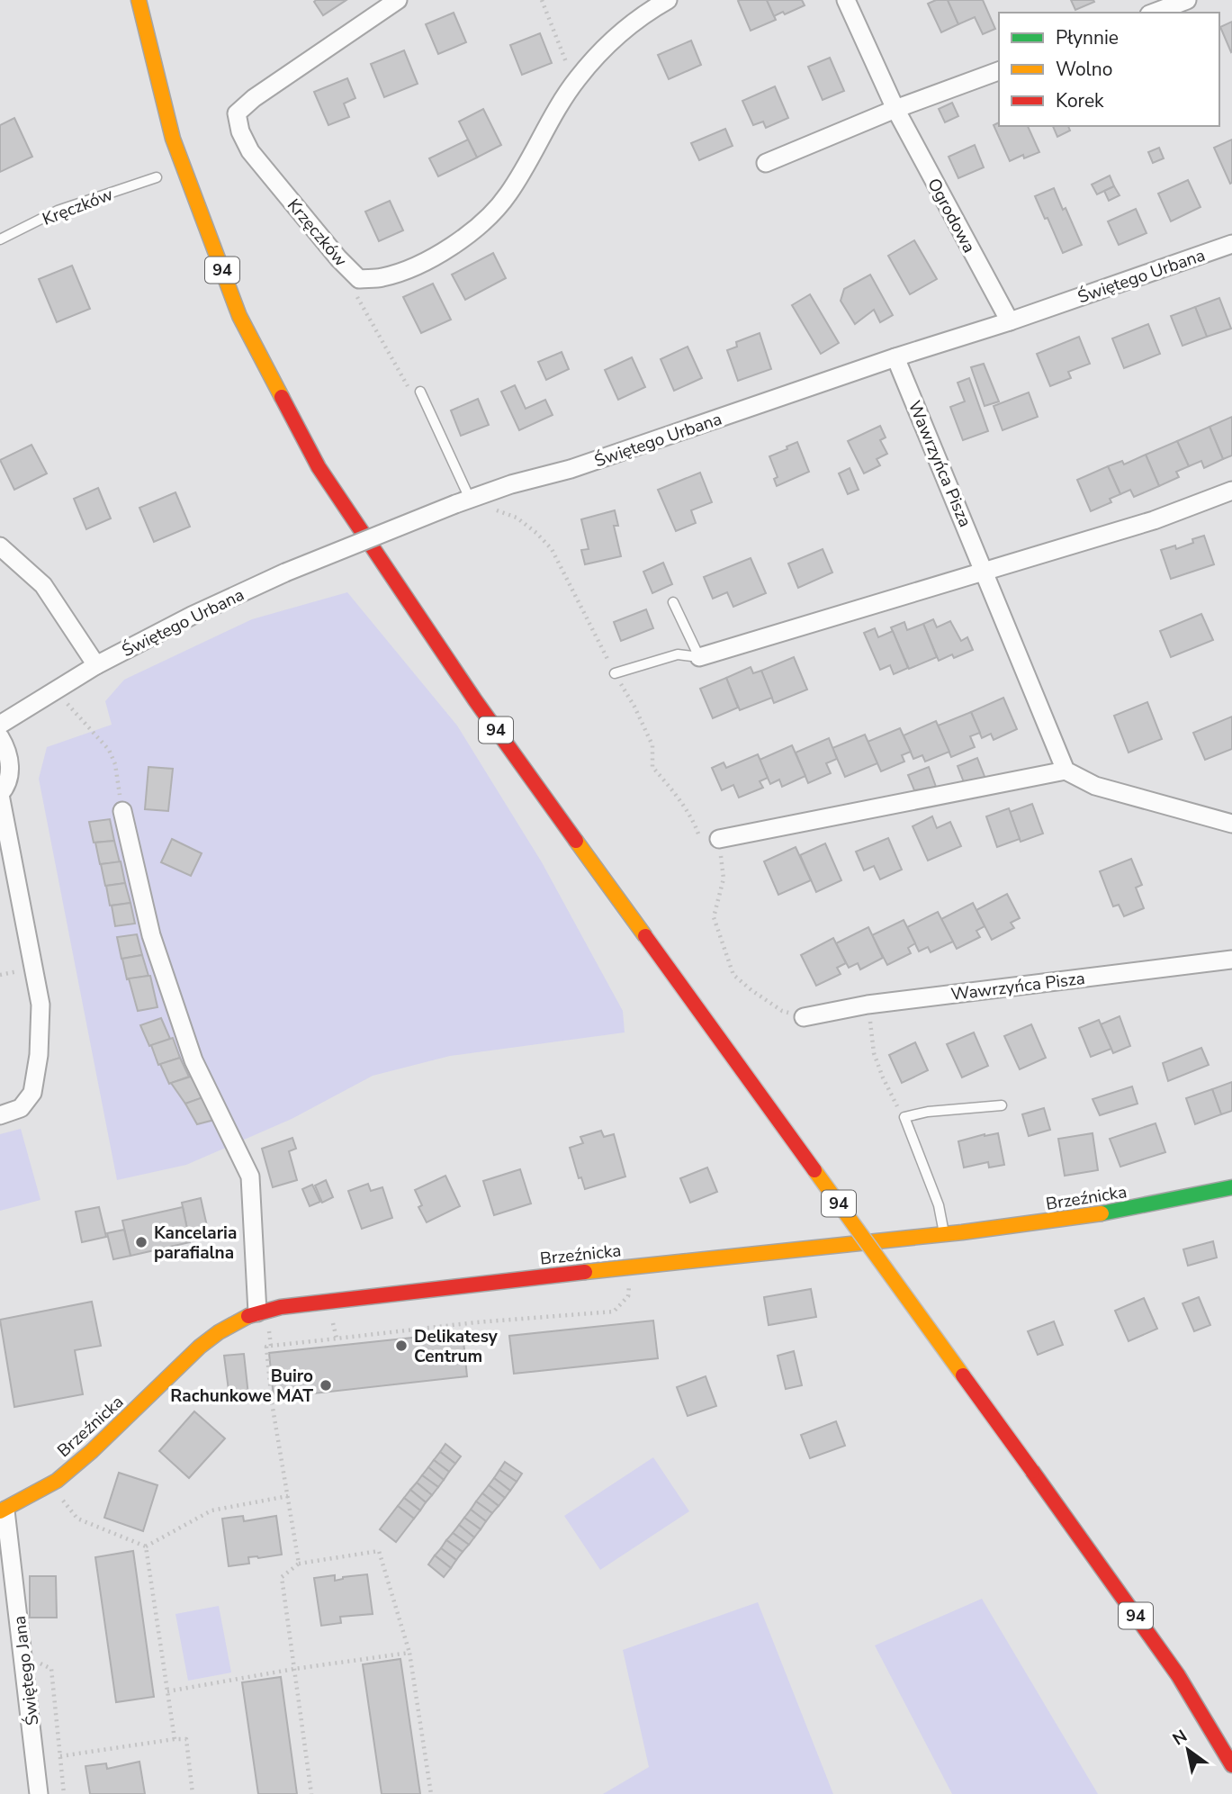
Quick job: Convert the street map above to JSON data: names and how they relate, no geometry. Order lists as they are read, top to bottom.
{
  "streets": {
    "main road": ["94", "Brzeźnicka"],
    "street": [
      "Ogrodowa",
      "Krzęczków",
      "Świętego Urbana",
      "Wawrzyńca Pisza",
      "Świętego Jana"
    ],
    "lane": ["Kręczków"]
  },
  "crossings": [
    ["Ogrodowa", "Świętego Urbana"],
    ["Świętego Urbana", "Wawrzyńca Pisza"],
    ["Brzeźnicka", "Świętego Jana"]
  ],
  "places": ["Kancelaria parafialna", "Delikatesy Centrum", "Buiro Rachunkowe MAT"],
  "legend": ["Płynnie", "Wolno", "Korek"],
  "north": "top left"
}
